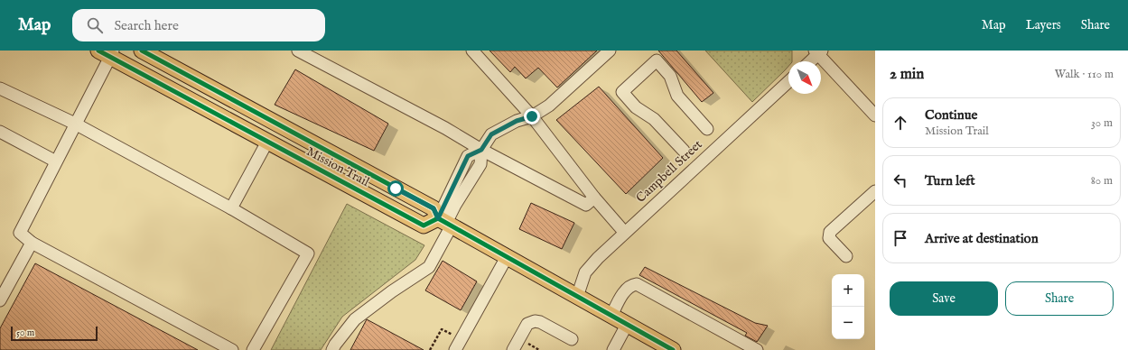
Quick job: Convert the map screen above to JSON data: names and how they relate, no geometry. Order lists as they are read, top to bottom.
{
  "streets": {
    "main road": ["Mission Trail"],
    "street": ["Campbell Street"]
  },
  "scale_bar": "50 m",
  "north": "bottom right",
  "page": {
    "header": "Map",
    "search": "Search here",
    "nav": ["Map", "Layers", "Share"],
    "heading": ["2 min", "Walk · 110 m"],
    "list": [
      ["Continue", "Mission Trail", "30 m"],
      ["Turn left", "80 m"],
      "Arrive at destination"
    ],
    "buttons": ["Save", "Share"],
    "map_buttons": ["+", "−"],
    "scale": "50 m"
  }
}
